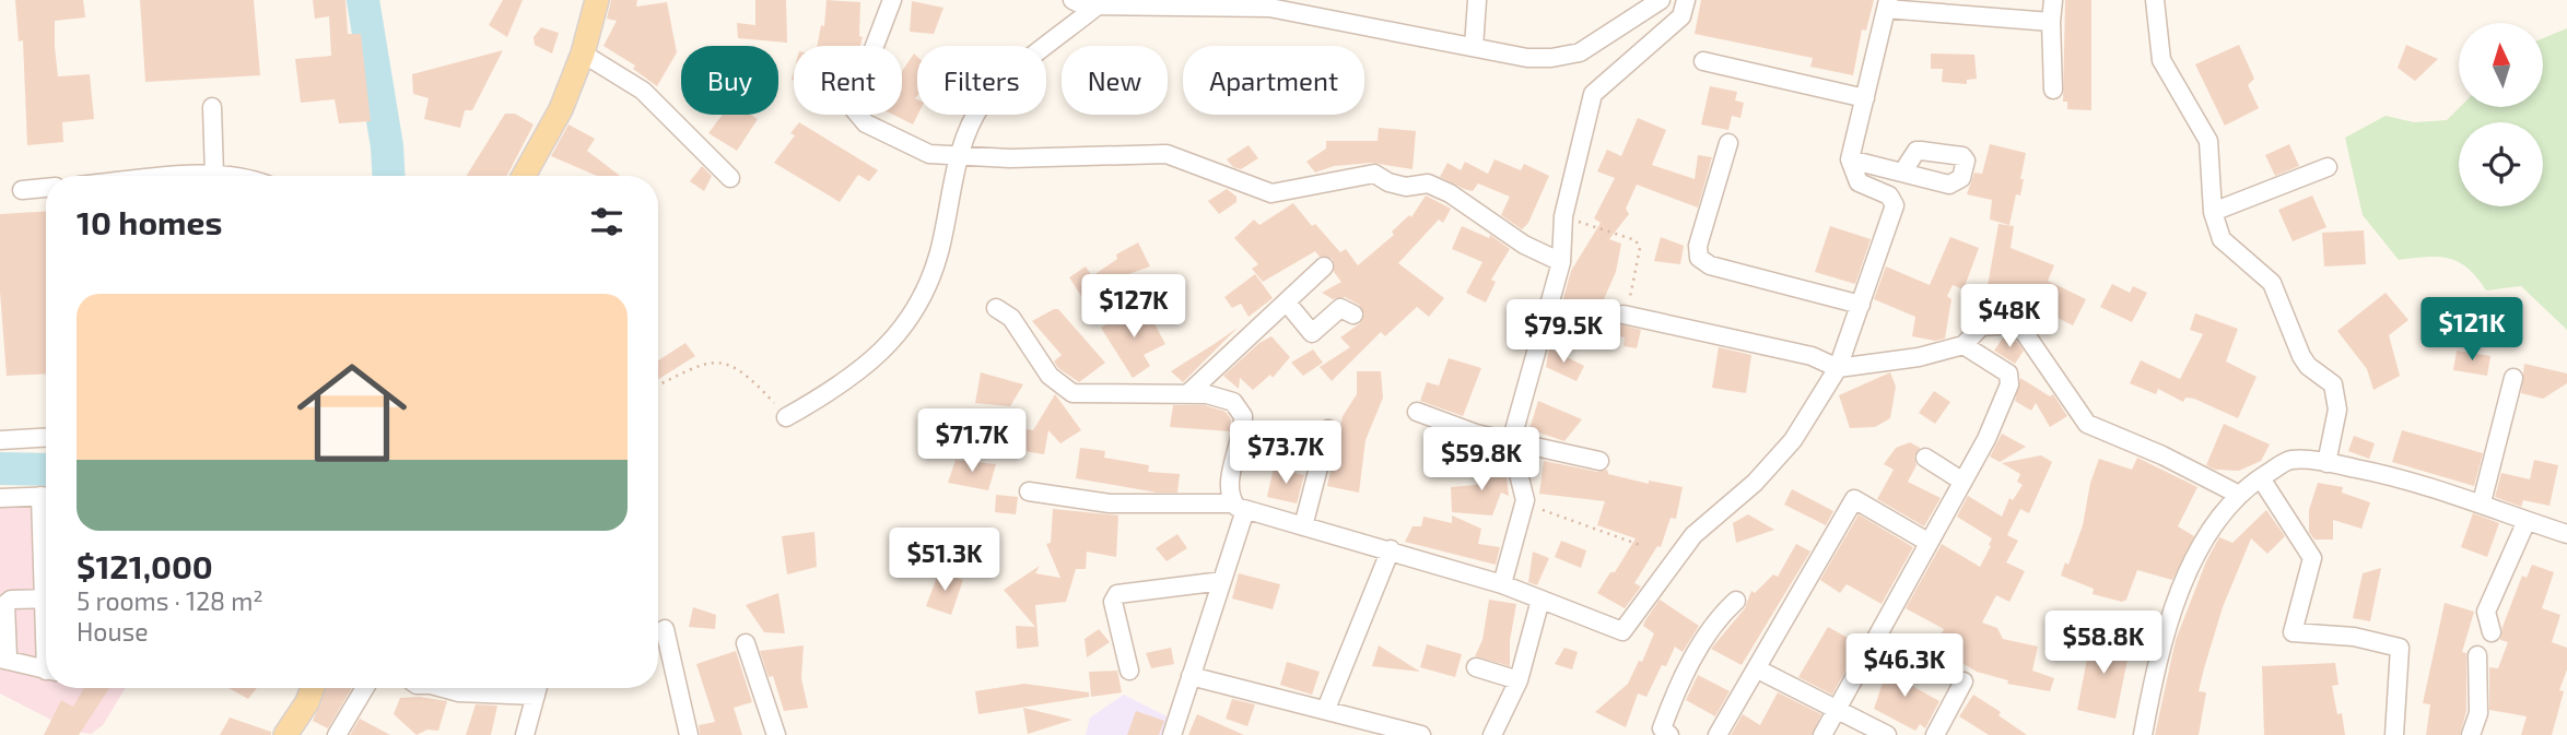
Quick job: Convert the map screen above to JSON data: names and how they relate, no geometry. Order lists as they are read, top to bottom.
{
  "north": "top",
  "page": {
    "chip": [
      "Buy",
      "Rent",
      "Filters",
      "New",
      "Apartment"
    ],
    "heading": "10 homes",
    "list": [
      {
        "name": "$121,000",
        "note": "5 rooms · 128 m² · House"
      }
    ],
    "price": [
      "$127K",
      "$48K",
      "$121K",
      "$79.5K",
      "$71.7K",
      "$73.7K",
      "$59.8K",
      "$51.3K",
      "$58.8K",
      "$46.3K"
    ]
  }
}
